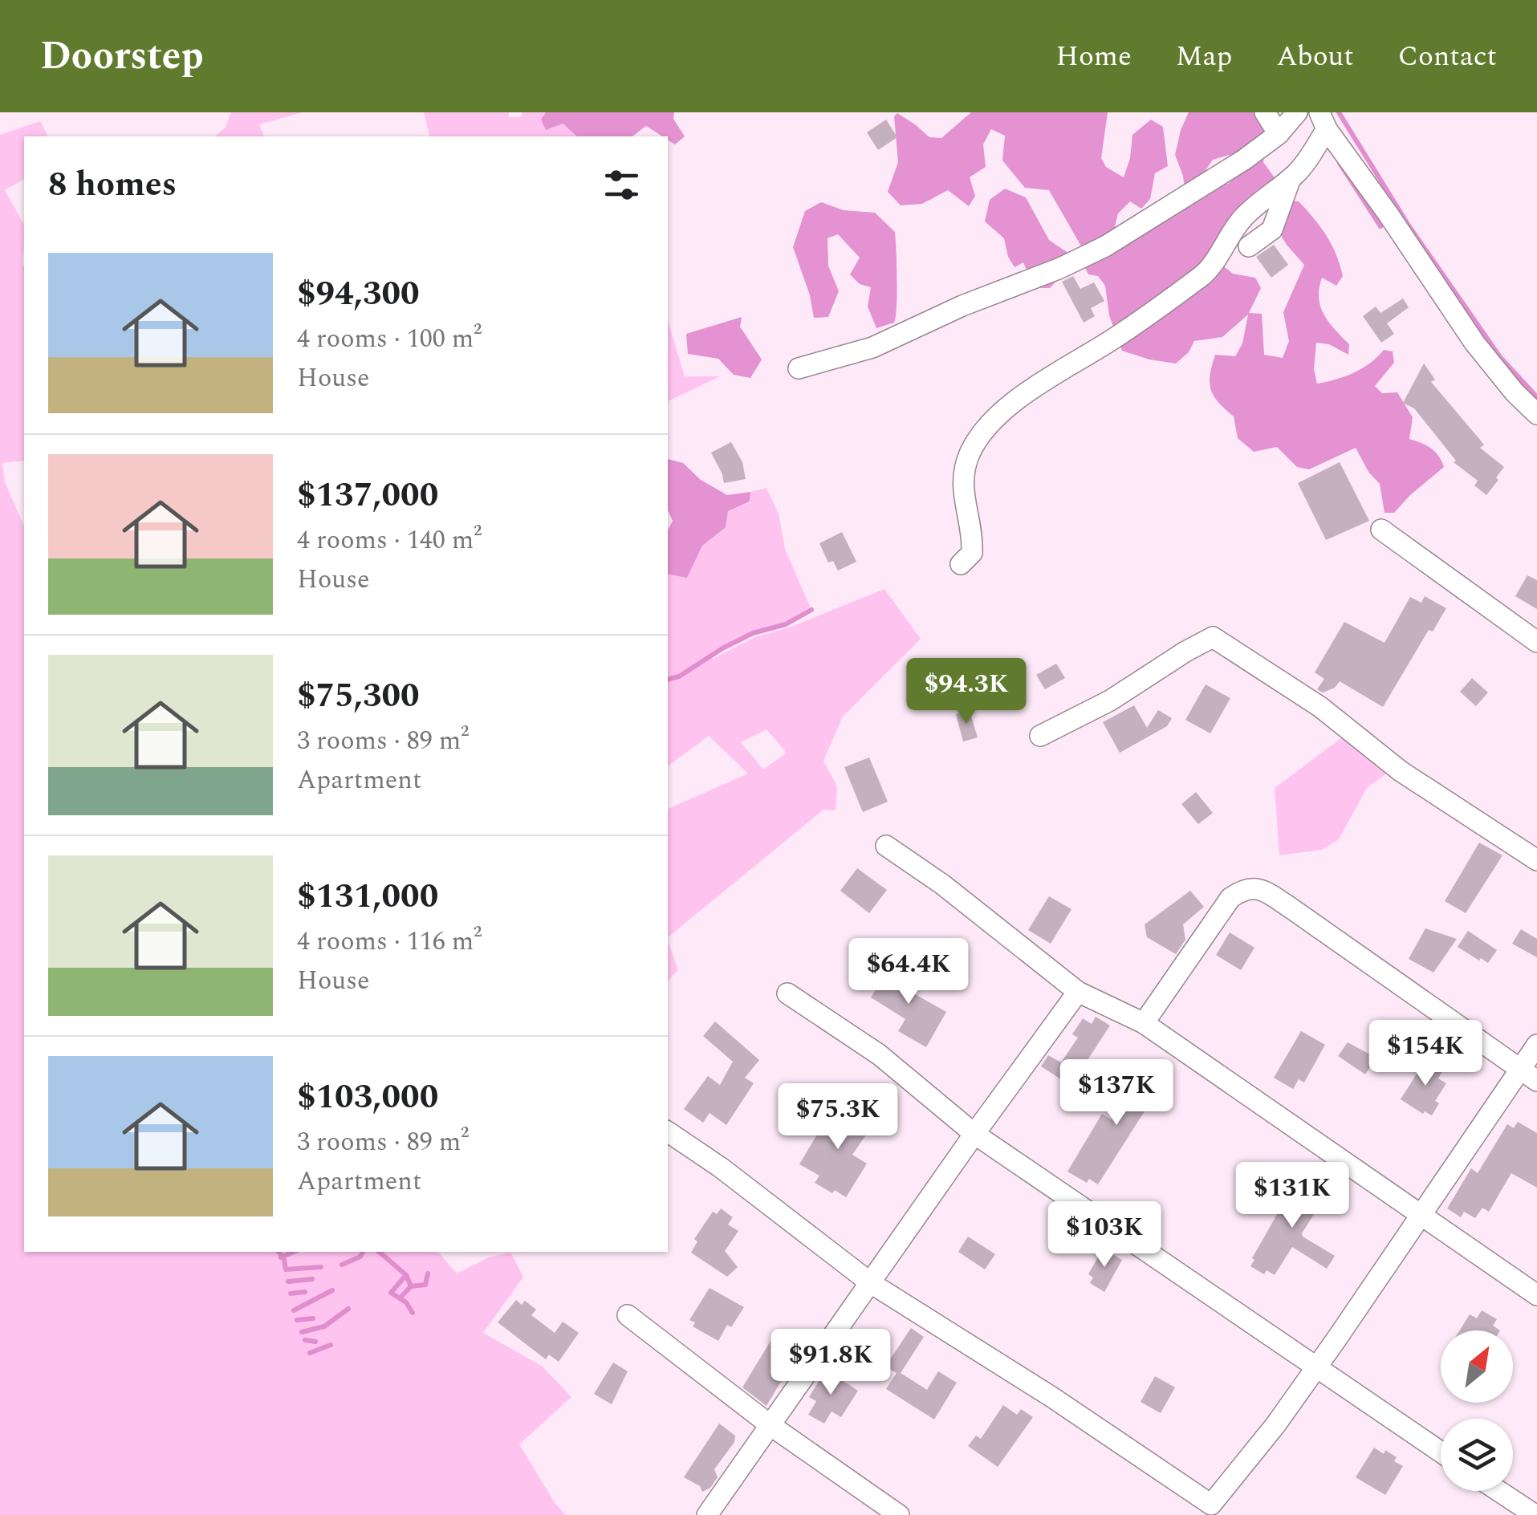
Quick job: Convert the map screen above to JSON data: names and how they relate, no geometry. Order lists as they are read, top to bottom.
{
  "north": "top right",
  "page": {
    "header": "Doorstep",
    "nav": [
      "Home",
      "Map",
      "About",
      "Contact"
    ],
    "heading": "8 homes",
    "list": [
      {
        "name": "$94,300",
        "note": "4 rooms · 100 m² · House"
      },
      {
        "name": "$137,000",
        "note": "4 rooms · 140 m² · House"
      },
      {
        "name": "$75,300",
        "note": "3 rooms · 89 m² · Apartment"
      },
      {
        "name": "$131,000",
        "note": "4 rooms · 116 m² · House"
      },
      {
        "name": "$103,000",
        "note": "3 rooms · 89 m² · Apartment"
      }
    ],
    "price": [
      "$94.3K",
      "$64.4K",
      "$154K",
      "$137K",
      "$75.3K",
      "$131K",
      "$103K",
      "$91.8K"
    ]
  }
}
